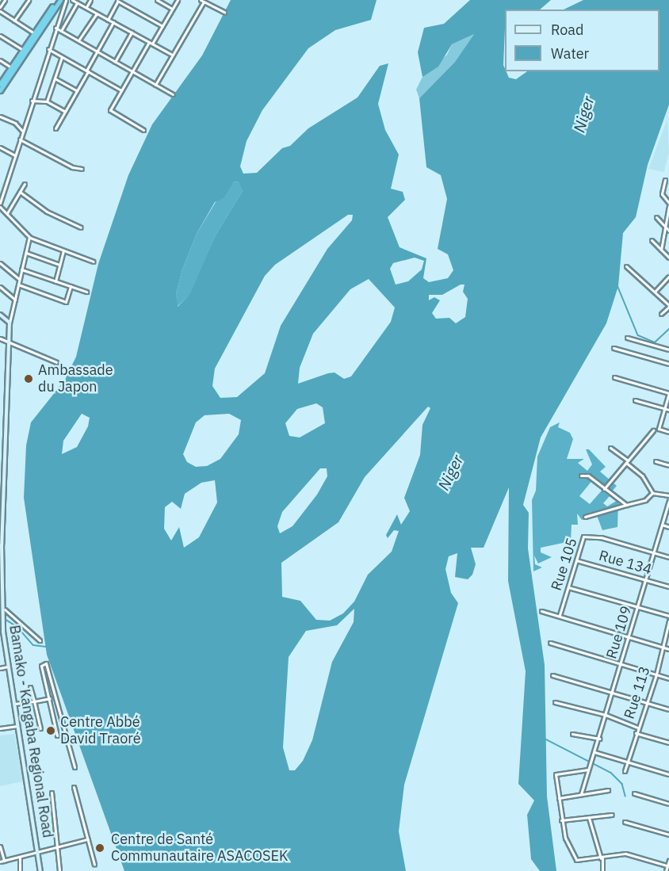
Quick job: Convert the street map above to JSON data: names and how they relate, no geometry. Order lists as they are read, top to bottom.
{
  "streets": {
    "street": [
      "Rue 134",
      "Rue 105",
      "Rue 109",
      "Rue 113",
      "Bamako - Kangaba Regional Road"
    ]
  },
  "crossings": [
    ["Rue 134", "Rue 105"],
    ["Rue 134", "Rue 109"],
    ["Rue 105", "Rue 109"]
  ],
  "water": ["Niger"],
  "places": ["Ambassade du Japon", "Centre Abbé David Traoré", "Centre de Santé Communautaire ASACOSEK"],
  "legend": ["Road", "Water"]
}
